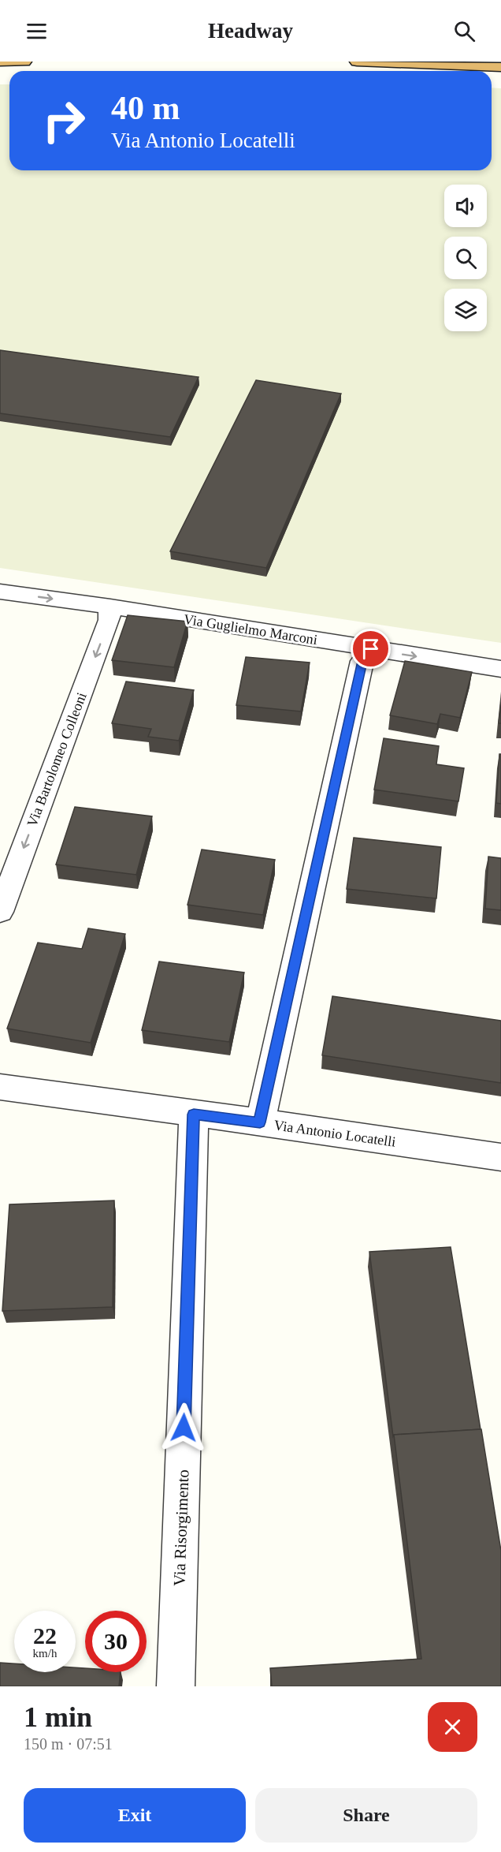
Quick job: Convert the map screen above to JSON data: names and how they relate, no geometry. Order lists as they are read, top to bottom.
{
  "streets": {
    "street": [
      "Via Guglielmo Marconi",
      "Via Bartolomeo Colleoni",
      "Via Antonio Locatelli",
      "Via Risorgimento"
    ]
  },
  "crossings": [
    ["Via Guglielmo Marconi", "Via Bartolomeo Colleoni"],
    ["Via Antonio Locatelli", "Via Risorgimento"]
  ],
  "one_way": ["Via Guglielmo Marconi", "Via Bartolomeo Colleoni"],
  "page": {
    "header": "Headway",
    "turn": ["40 m", "Via Antonio Locatelli"],
    "speed": "22 km/h",
    "limit": "30",
    "heading": ["1 min", "150 m · 07:51"],
    "buttons": ["Exit", "Share"]
  }
}
